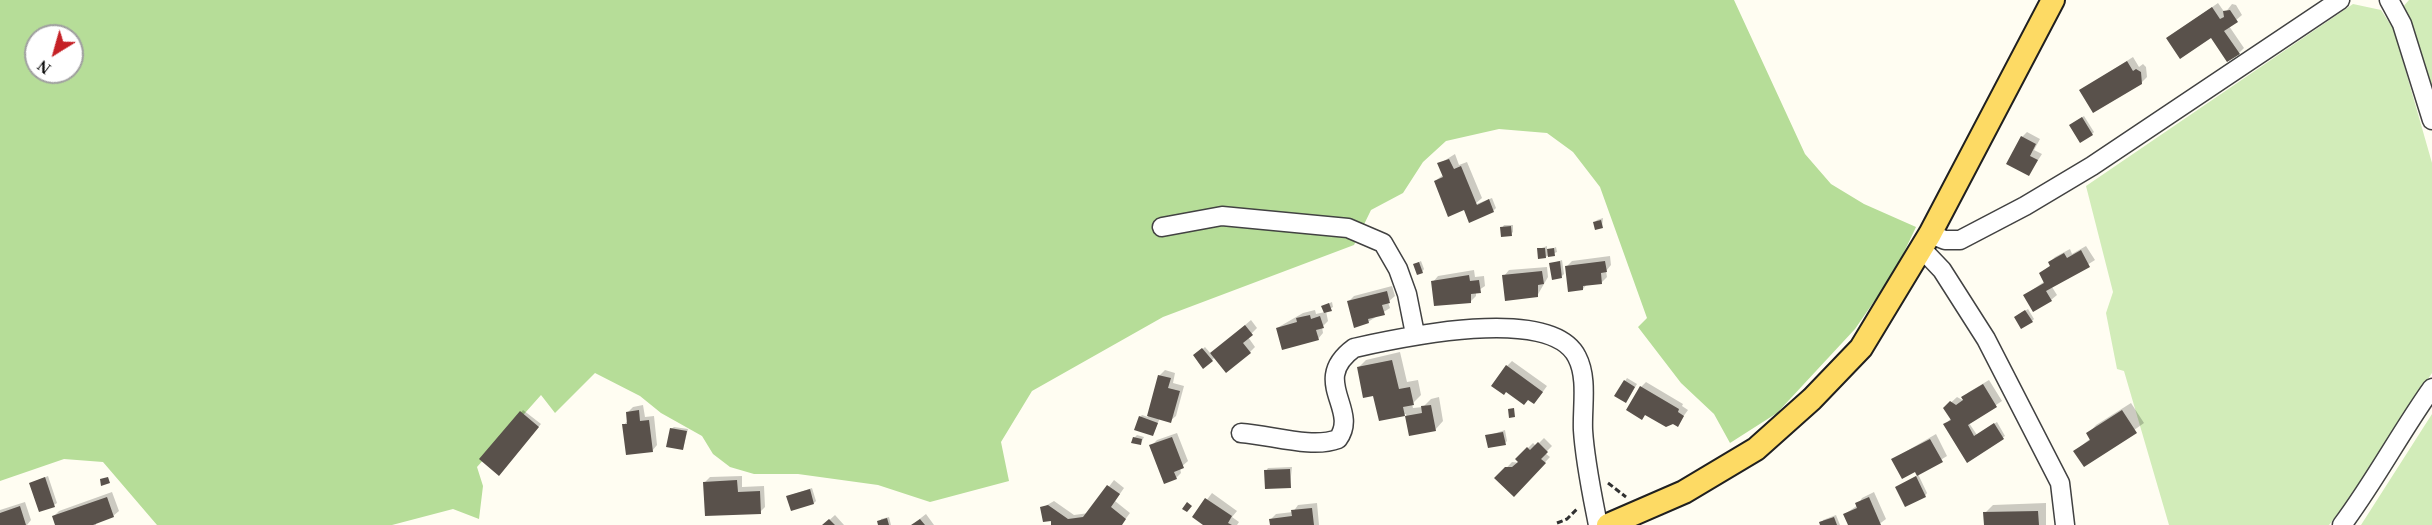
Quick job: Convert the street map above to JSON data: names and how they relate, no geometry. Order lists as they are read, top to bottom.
{
  "north": "bottom left"
}
